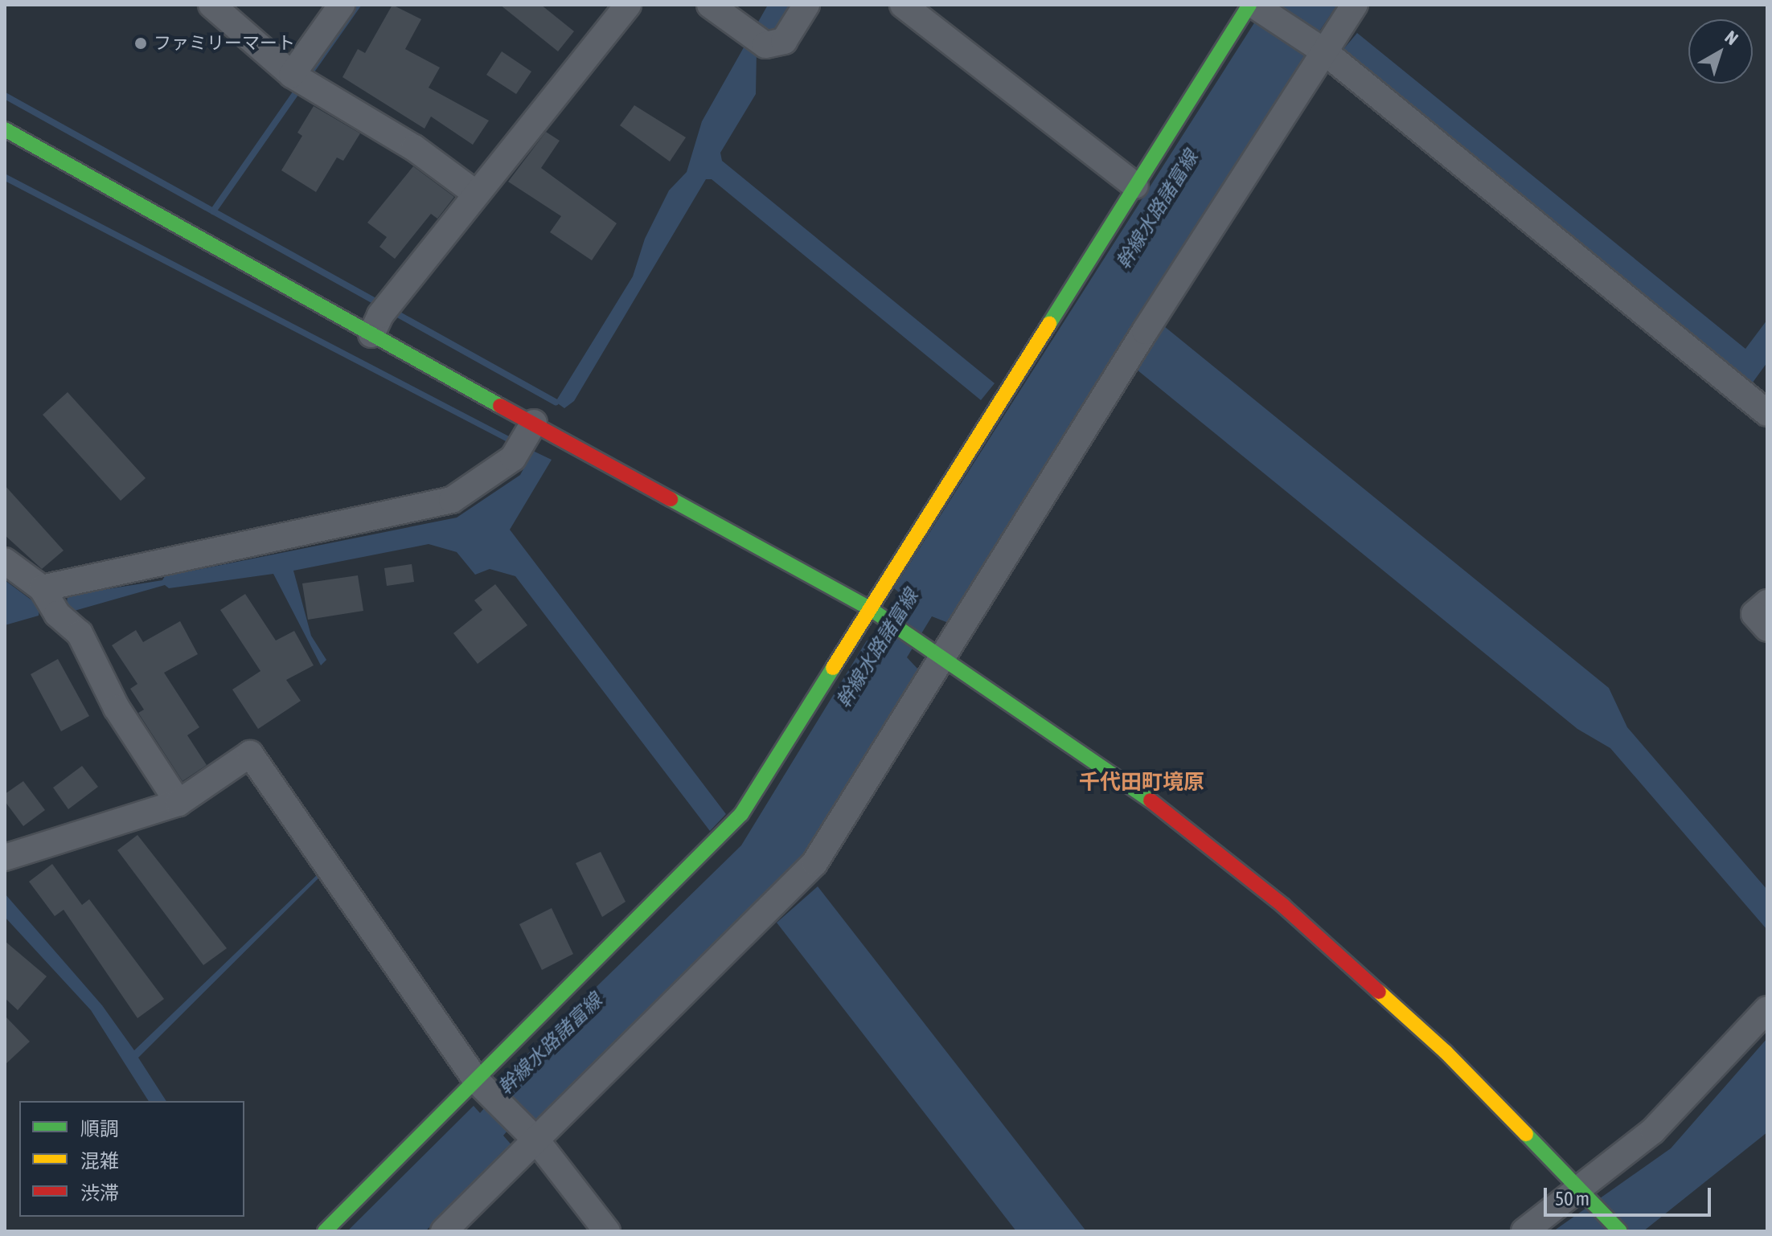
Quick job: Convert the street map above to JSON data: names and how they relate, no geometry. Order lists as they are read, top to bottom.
{
  "districts": ["千代田町境原"],
  "water": ["幹線水路諸富線"],
  "places": ["ファミリーマート"],
  "legend": ["順調", "混雑", "渋滞"],
  "scale_bar": "50 m",
  "north": "top right"
}
